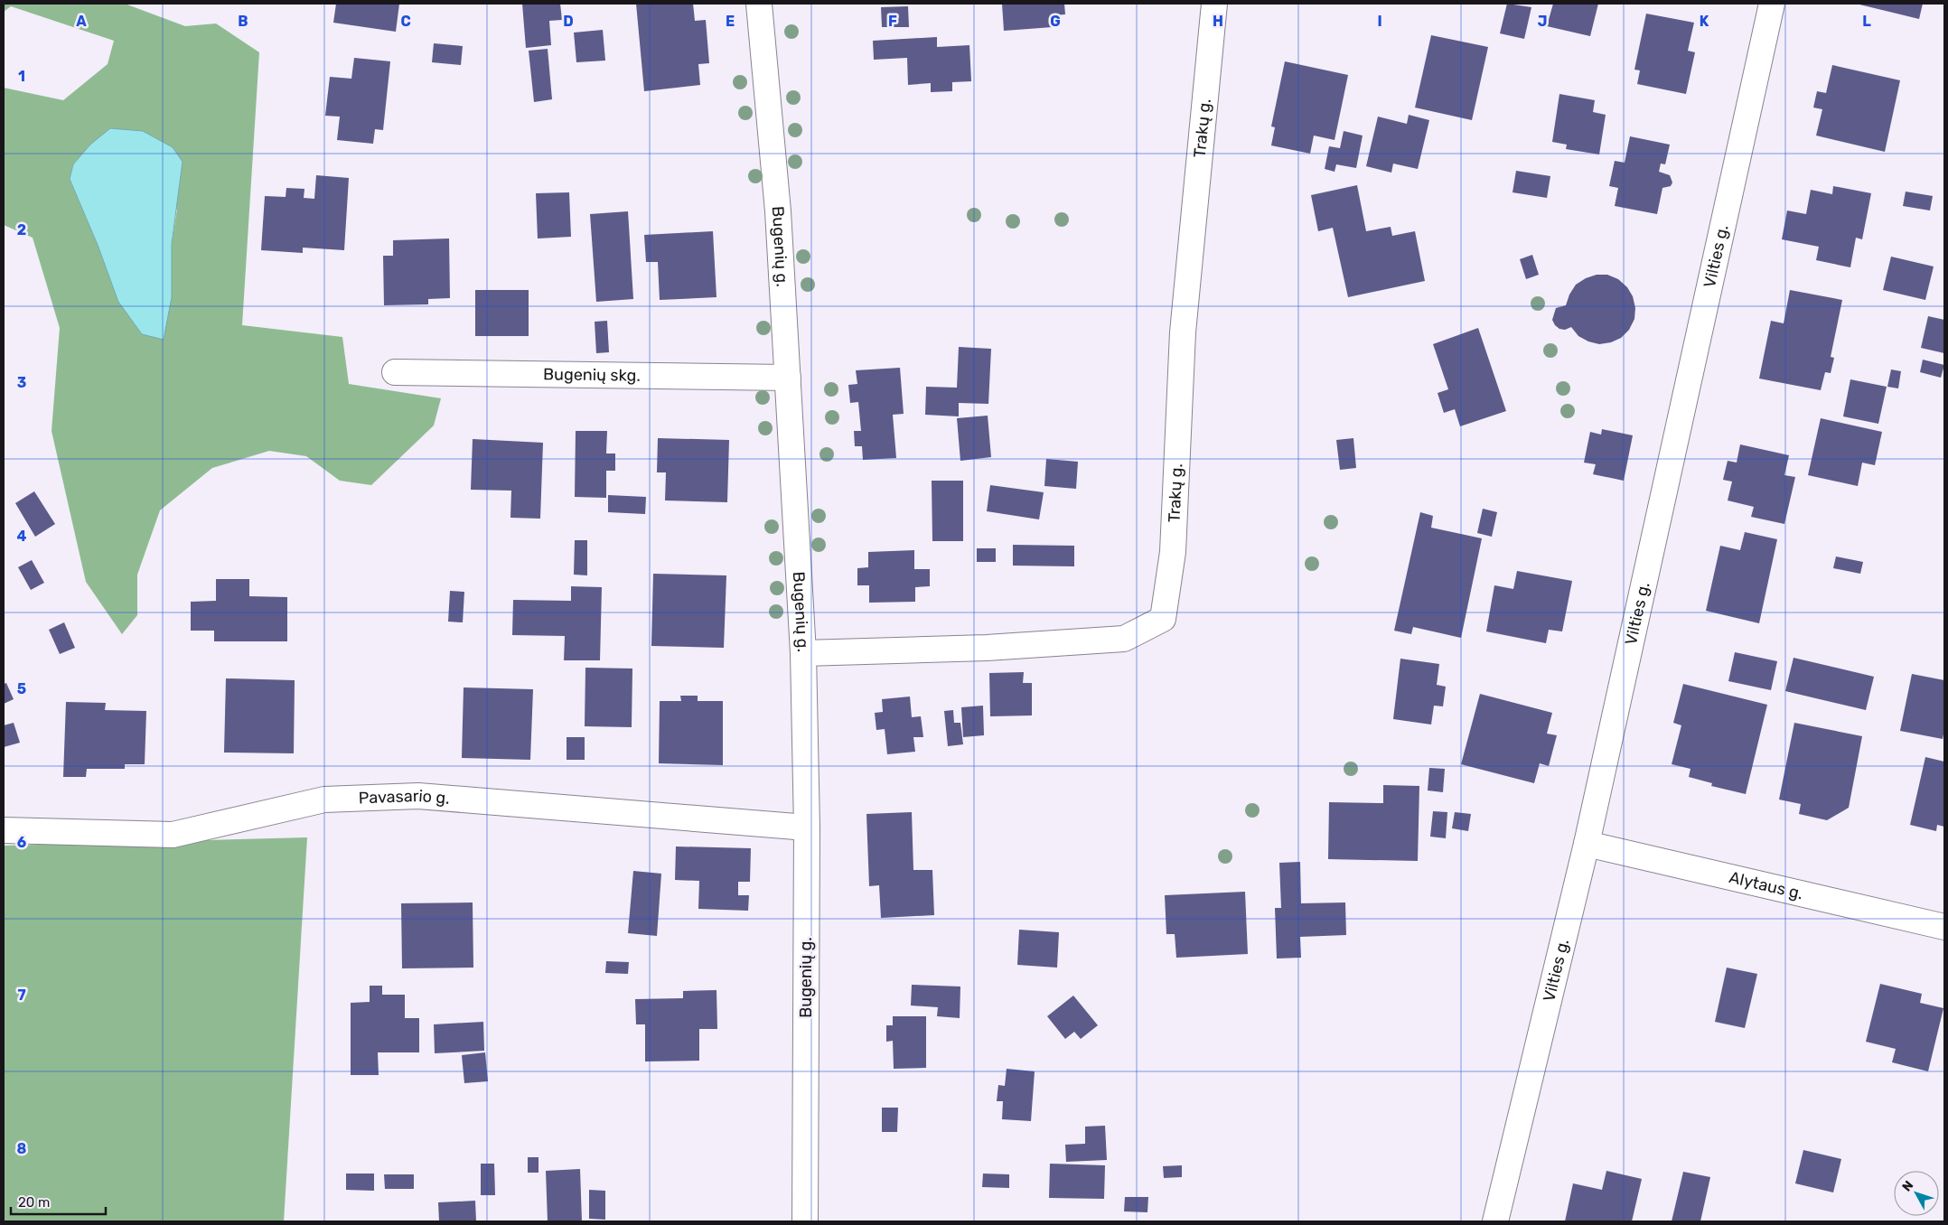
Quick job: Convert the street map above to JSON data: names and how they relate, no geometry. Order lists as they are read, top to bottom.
{
  "streets": {
    "street": [
      "Trakų g.",
      "Bugenių g.",
      "Vilties g.",
      "Bugenių skg.",
      "Pavasario g.",
      "Alytaus g."
    ]
  },
  "crossings": [
    ["Trakų g.", "Bugenių g."],
    ["Bugenių g.", "Bugenių skg."],
    ["Bugenių g.", "Pavasario g."],
    ["Vilties g.", "Alytaus g."]
  ],
  "scale_bar": "20 m",
  "north": "top left",
  "grid": {
    "columns": [
      "A",
      "B",
      "C",
      "D",
      "E",
      "F",
      "G",
      "H",
      "I",
      "J",
      "K",
      "L"
    ],
    "rows": [
      "1",
      "2",
      "3",
      "4",
      "5",
      "6",
      "7",
      "8"
    ]
  }
}
